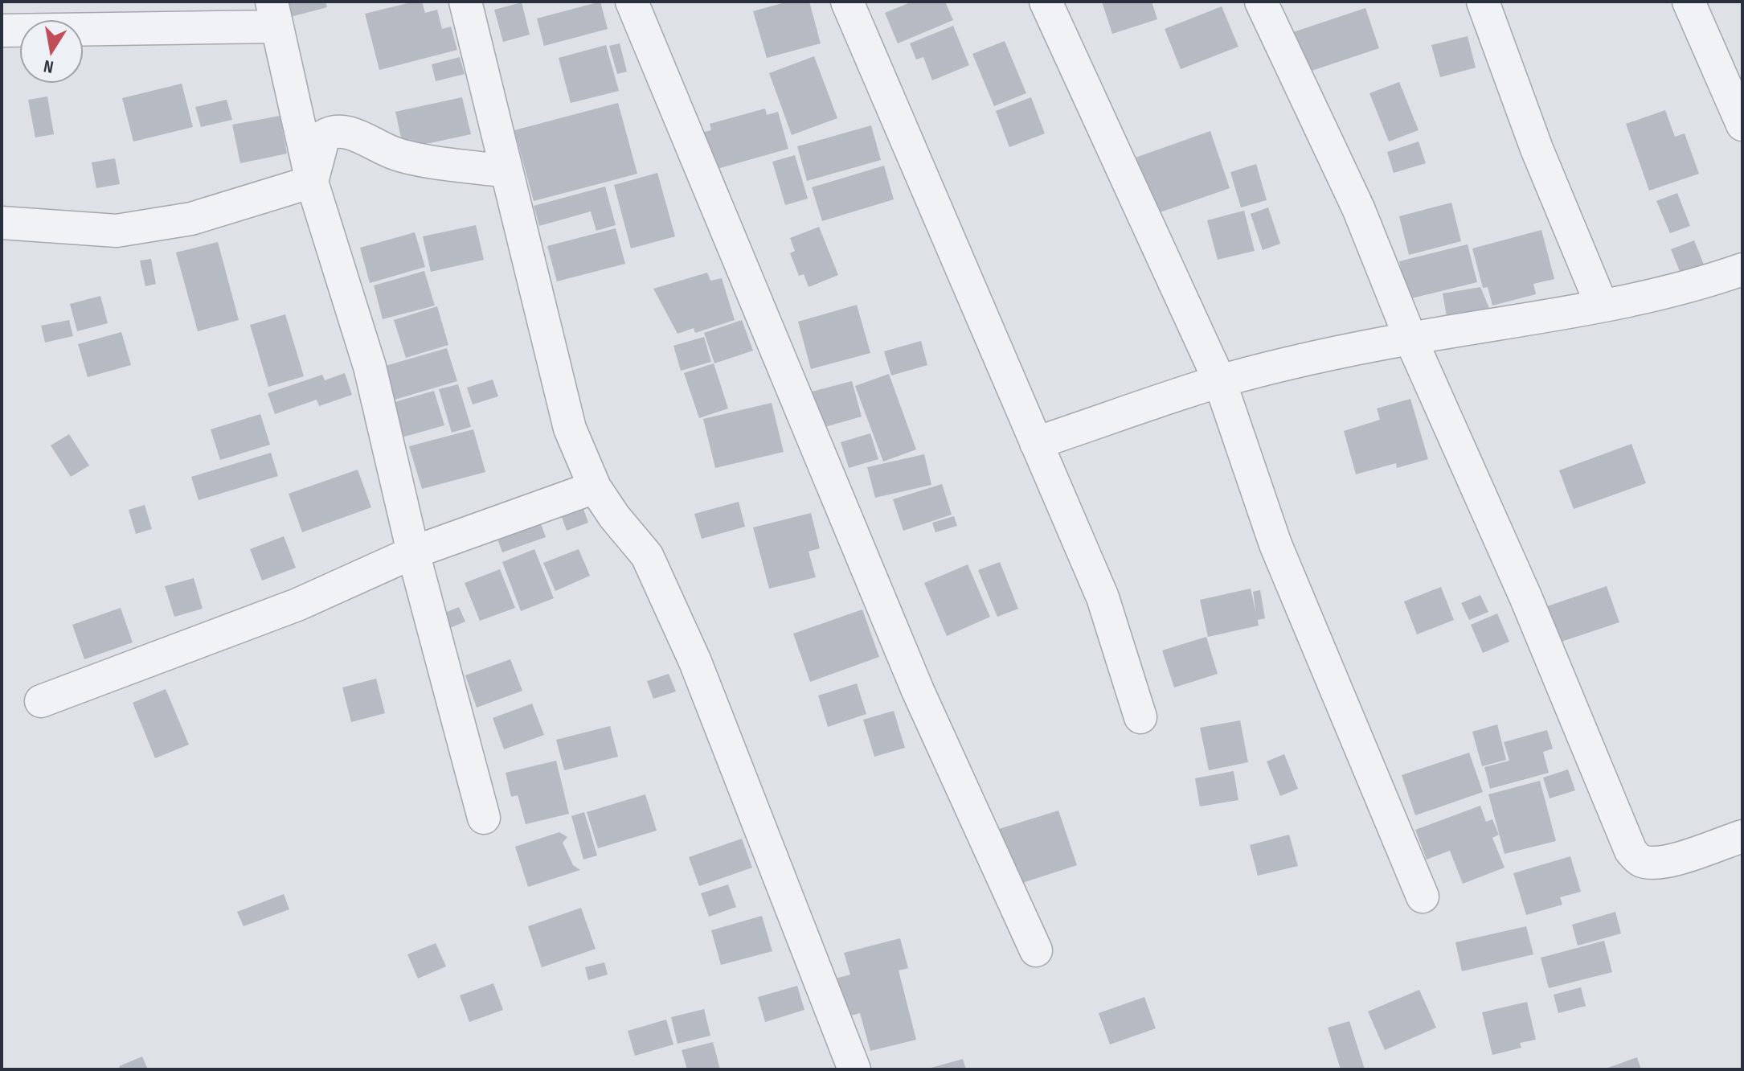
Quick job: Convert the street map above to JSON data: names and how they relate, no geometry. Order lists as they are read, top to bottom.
{
  "north": "bottom"
}
